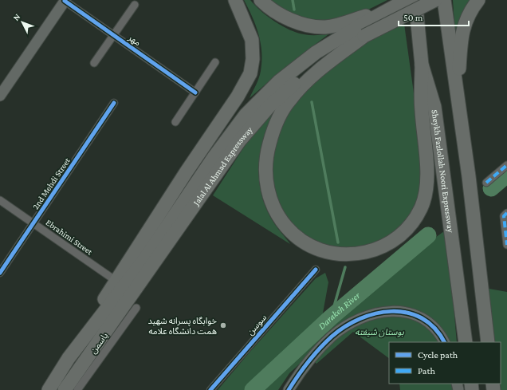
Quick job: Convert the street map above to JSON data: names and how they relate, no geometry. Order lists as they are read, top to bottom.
{
  "streets": {
    "highway": ["Jalal Al Ahmad Expressway", "Sheykh Fazlollah Noori Expressway"],
    "street": [
      "مهر",
      "2nd Mehdi Street",
      "Ebrahimi Street",
      "سوسن",
      "یاسمن"
    ]
  },
  "crossings": [
    ["2nd Mehdi Street", "Ebrahimi Street"]
  ],
  "water": ["Darakeh River"],
  "parks": ["بوستان شیفته"],
  "places": ["خوابگاه پسرانه شهید همت دانشگاه علامه"],
  "legend": ["Cycle path", "Path"],
  "scale_bar": "50 m",
  "north": "top left"
}
